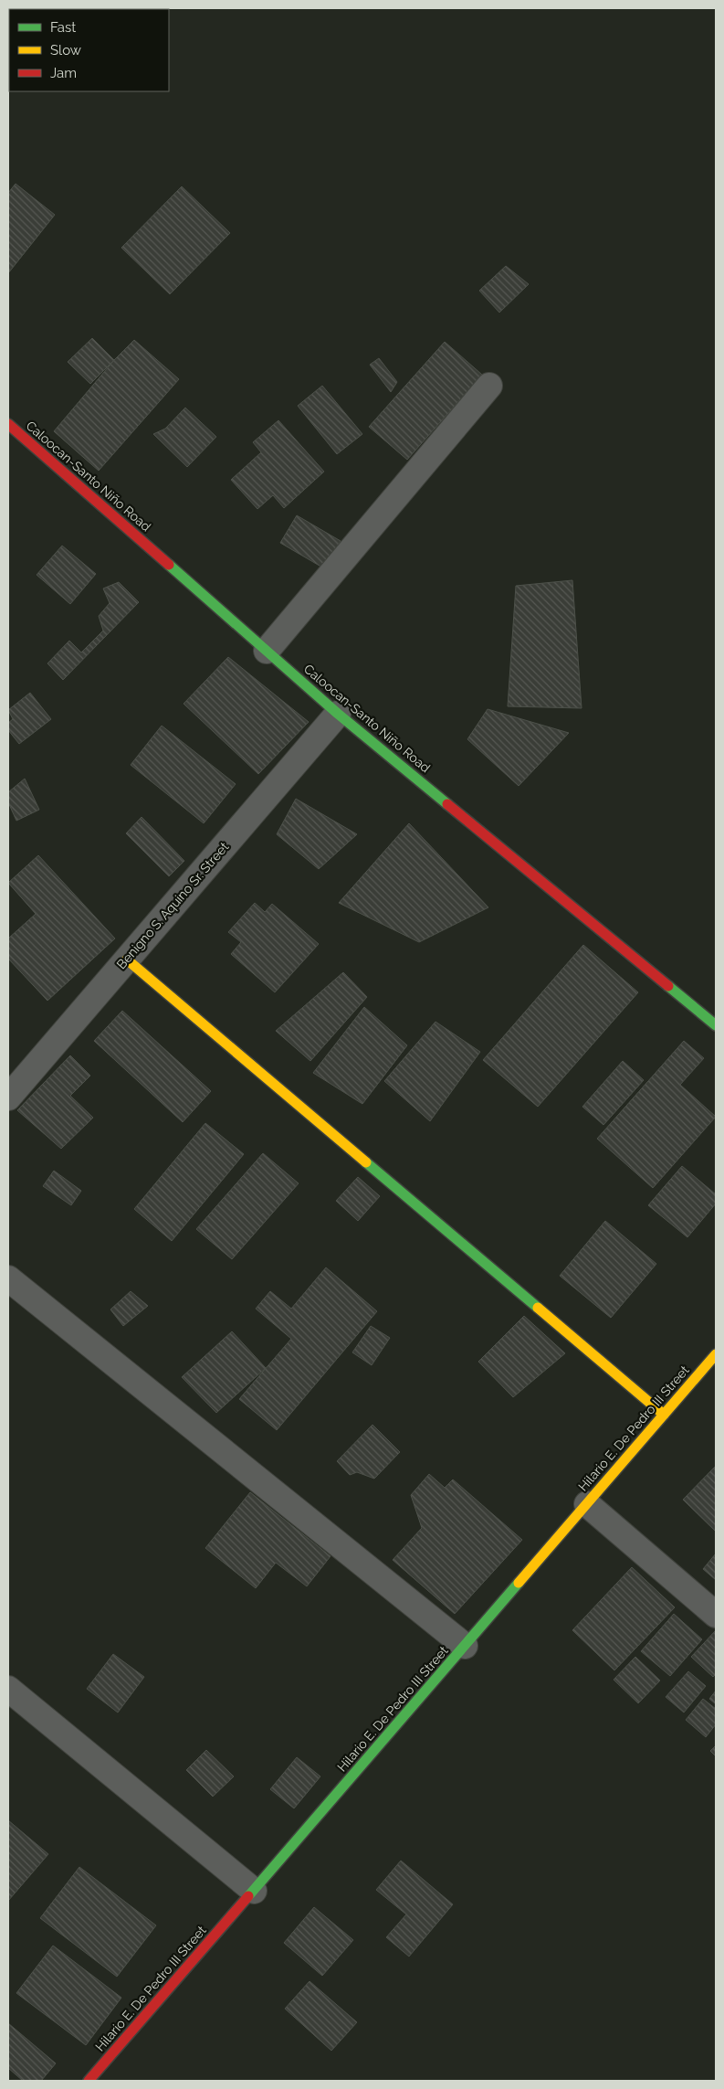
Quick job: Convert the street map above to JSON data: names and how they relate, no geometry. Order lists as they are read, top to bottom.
{
  "streets": {
    "street": ["Caloocan-Santo Niño Road", "Benigno S. Aquino Sr. Street", "Hilario E. De Pedro III Street"]
  },
  "crossings": [
    ["Caloocan-Santo Niño Road", "Benigno S. Aquino Sr. Street"]
  ],
  "legend": ["Fast", "Slow", "Jam"]
}
